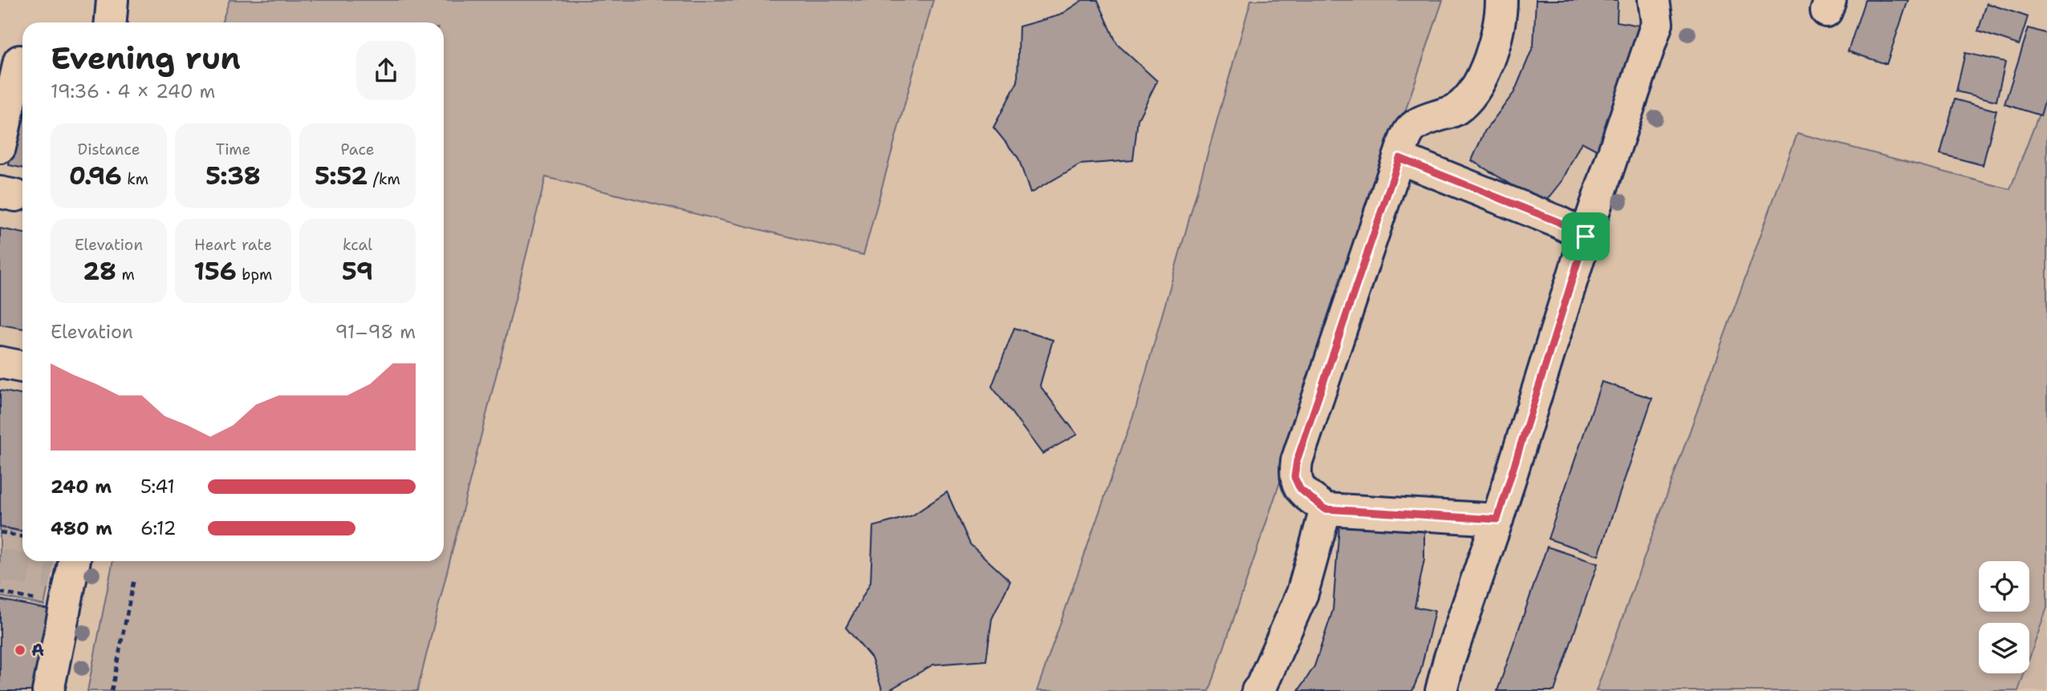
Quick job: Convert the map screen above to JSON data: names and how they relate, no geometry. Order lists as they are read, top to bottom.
{
  "places": ["A"],
  "page": {
    "heading": ["Evening run", "19:36 · 4 × 240 m"],
    "stats": [
      ["Distance", "0.96 km"],
      ["Time", "5:38"],
      ["Pace", "5:52 /km"],
      ["Elevation", "28 m"],
      ["Heart rate", "156 bpm"],
      ["kcal", "59"]
    ],
    "chart": ["Elevation", "91–98 m"],
    "list": [
      {
        "name": "240 m",
        "note": "5:41"
      },
      {
        "name": "480 m",
        "note": "6:12"
      }
    ]
  }
}
